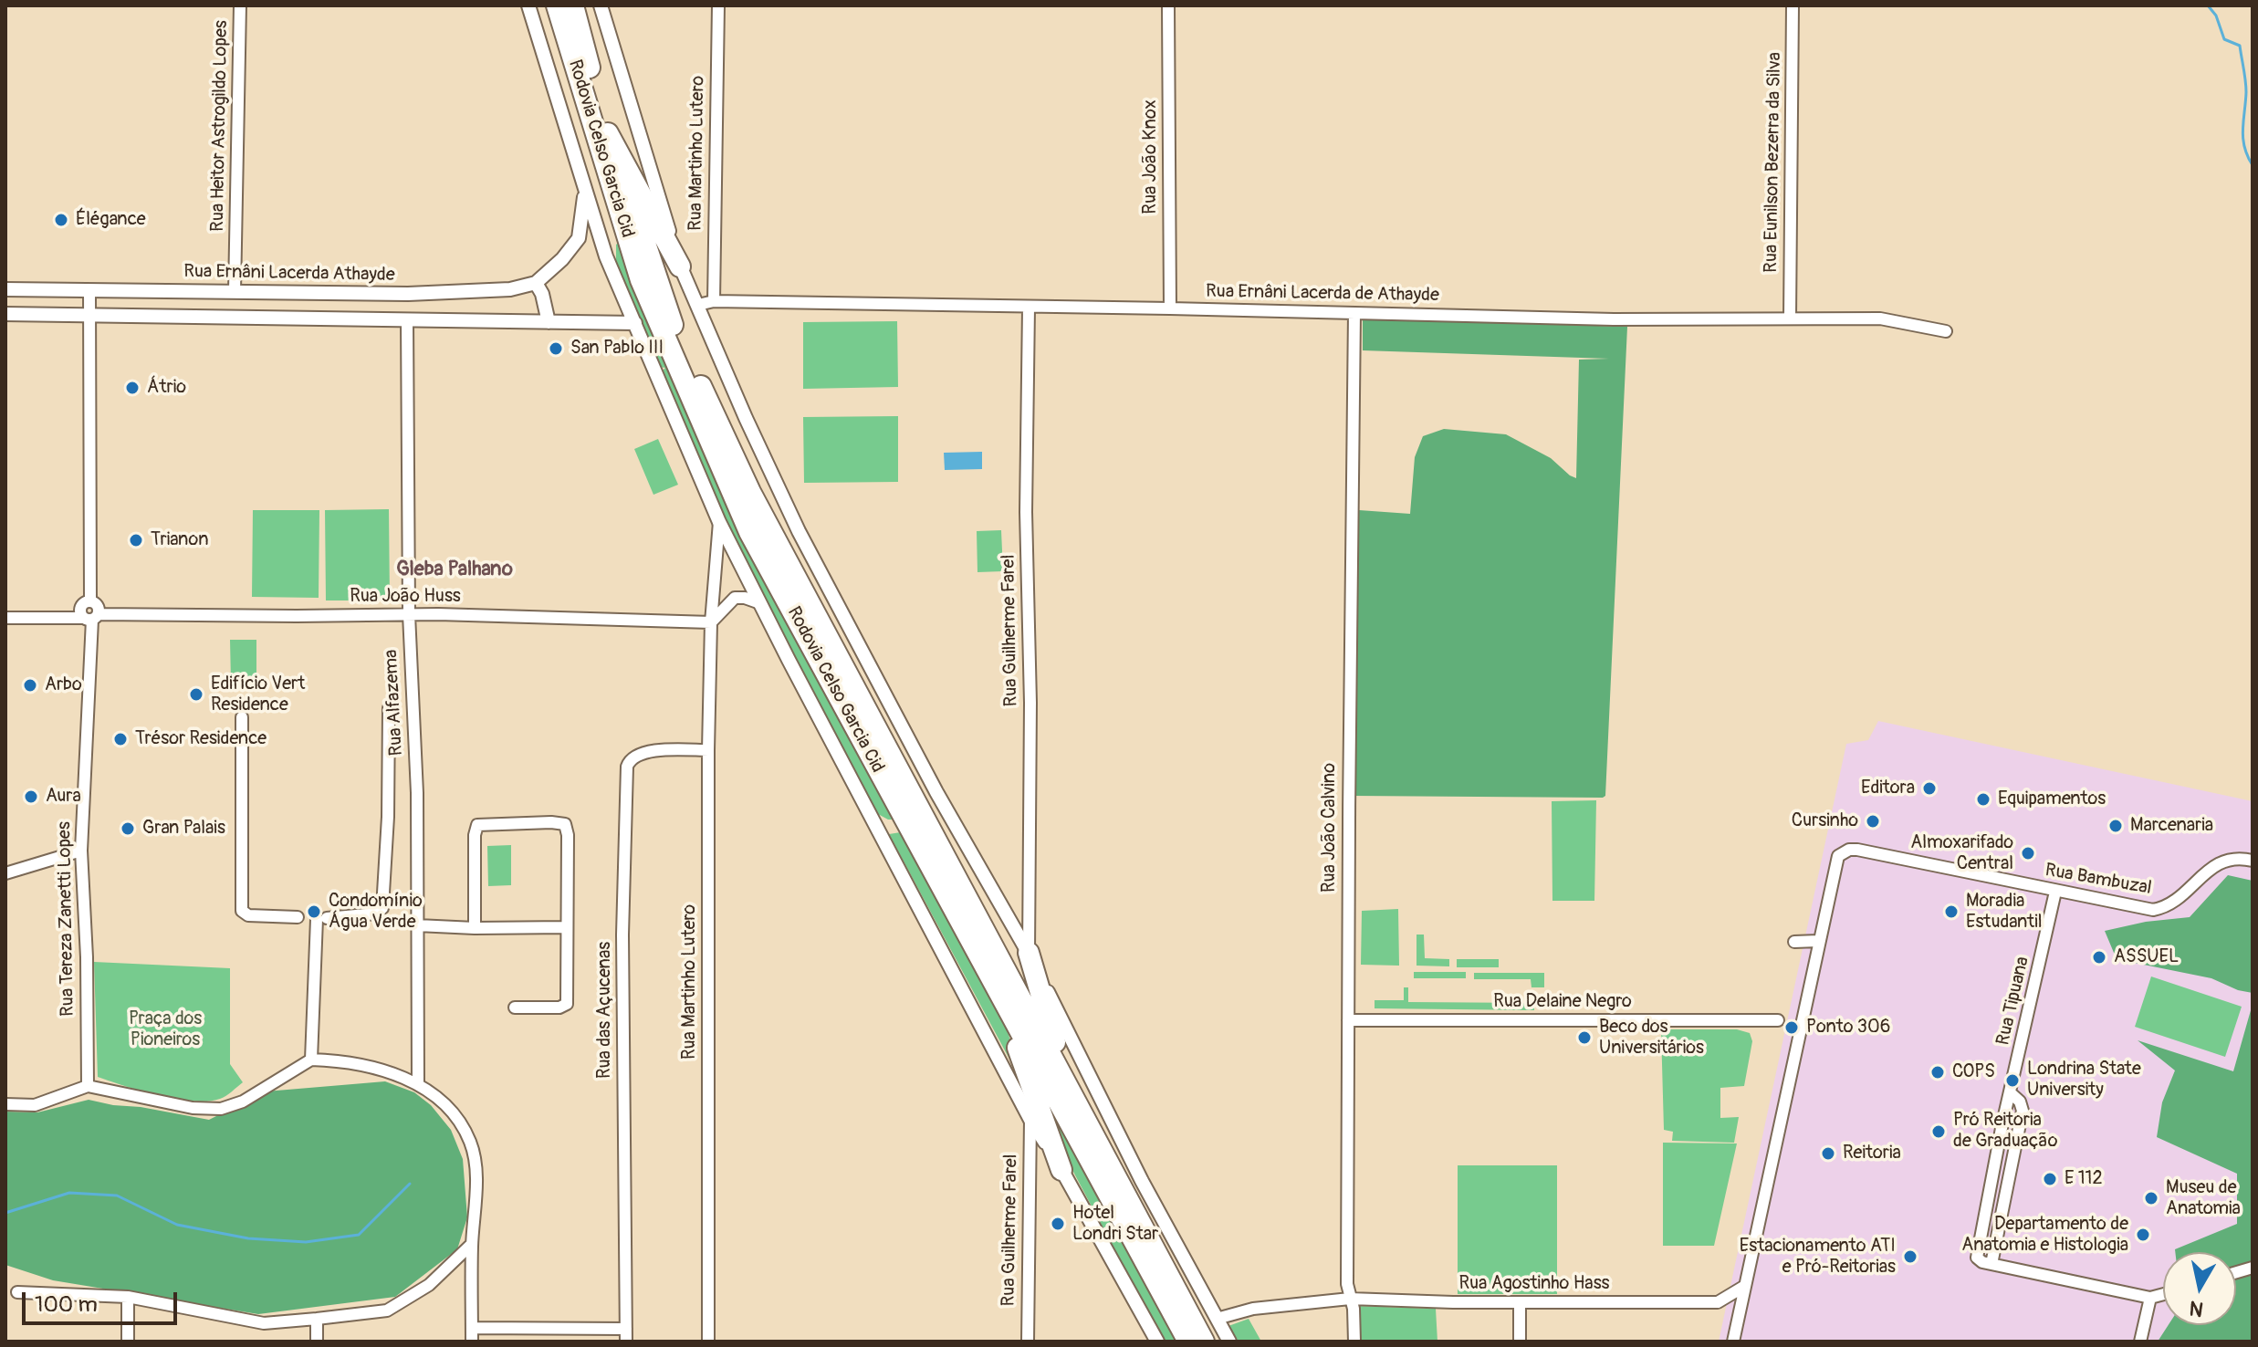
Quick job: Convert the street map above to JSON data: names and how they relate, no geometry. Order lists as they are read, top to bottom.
{
  "streets": {
    "highway": ["Rodovia Celso Garcia Cid"],
    "street": [
      "Rua Heitor Astrogildo Lopes",
      "Rua Martinho Lutero",
      "Rua João Knox",
      "Rua Eunilson Bezerra da Silva",
      "Rua Ernâni Lacerda Athayde",
      "Rua Ernâni Lacerda de Athayde",
      "Rua João Huss",
      "Rua Guilherme Farel",
      "Rua Alfazema",
      "Rua João Calvino",
      "Rua Bambuzal",
      "Rua Tereza Zanetti Lopes",
      "Rua Tipuana",
      "Rua Delaine Negro",
      "Rua das Açucenas",
      "Rua Agostinho Hass"
    ]
  },
  "crossings": [
    ["Rua Heitor Astrogildo Lopes", "Rua Ernâni Lacerda Athayde"],
    ["Rodovia Celso Garcia Cid", "Rua Guilherme Farel"],
    ["Rua Martinho Lutero", "Rua Ernâni Lacerda de Athayde"],
    ["Rua Martinho Lutero", "Rua João Huss"],
    ["Rua Martinho Lutero", "Rua das Açucenas"],
    ["Rua João Knox", "Rua Ernâni Lacerda de Athayde"],
    ["Rua Eunilson Bezerra da Silva", "Rua Ernâni Lacerda de Athayde"],
    ["Rua Ernâni Lacerda Athayde", "Rua Alfazema"],
    ["Rua Ernâni Lacerda de Athayde", "Rua Guilherme Farel"],
    ["Rua Ernâni Lacerda de Athayde", "Rua João Calvino"],
    ["Rua João Huss", "Rua Alfazema"],
    ["Rua João Huss", "Rua Tereza Zanetti Lopes"],
    ["Rua João Calvino", "Rua Delaine Negro"],
    ["Rua João Calvino", "Rua Agostinho Hass"],
    ["Rua Bambuzal", "Rua Tipuana"],
    ["Rua Bambuzal", "Rua Agostinho Hass"]
  ],
  "districts": ["Gleba Palhano"],
  "parks": ["Praça dos Pioneiros"],
  "places": [
    "Élégance",
    "San Pablo III",
    "Átrio",
    "Trianon",
    "Arbo",
    "Edifício Vert Residence",
    "Trésor Residence",
    "Editora",
    "Aura",
    "Equipamentos",
    "Cursinho",
    "Marcenaria",
    "Gran Palais",
    "Almoxarifado Central",
    "Condomínio Água Verde",
    "Moradia Estudantil",
    "ASSUEL",
    "Ponto 306",
    "Beco dos Universitários",
    "COPS",
    "Londrina State University",
    "Pró Reitoria de Graduação",
    "Reitoria",
    "E 112",
    "Museu de Anatomia",
    "Hotel Londri Star",
    "Departamento de Anatomia e Histologia",
    "Estacionamento ATI e Pró-Reitorias"
  ],
  "scale_bar": "100 m",
  "north": "bottom"
}
